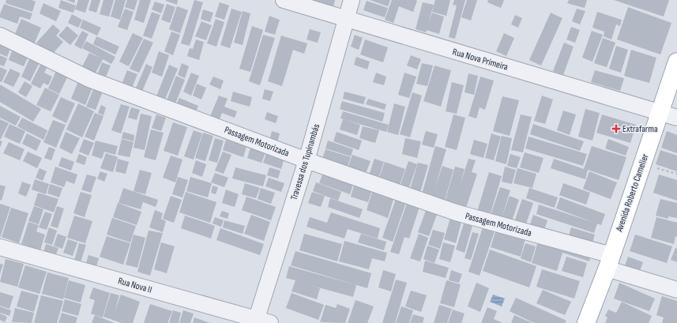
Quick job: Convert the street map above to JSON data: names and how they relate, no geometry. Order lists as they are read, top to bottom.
{
  "streets": {
    "main road": ["Avenida Roberto Camelier"],
    "street": [
      "Rua Nova Primeira",
      "Passagem Motorizada",
      "Travessa dos Tupinambás",
      "Rua Nova II"
    ]
  },
  "crossings": [
    ["Rua Nova Primeira", "Travessa dos Tupinambás"],
    ["Rua Nova Primeira", "Avenida Roberto Camelier"],
    ["Passagem Motorizada", "Travessa dos Tupinambás"],
    ["Passagem Motorizada", "Avenida Roberto Camelier"],
    ["Travessa dos Tupinambás", "Rua Nova II"]
  ],
  "places": {
    "health": ["Extrafarma"]
  }
}
